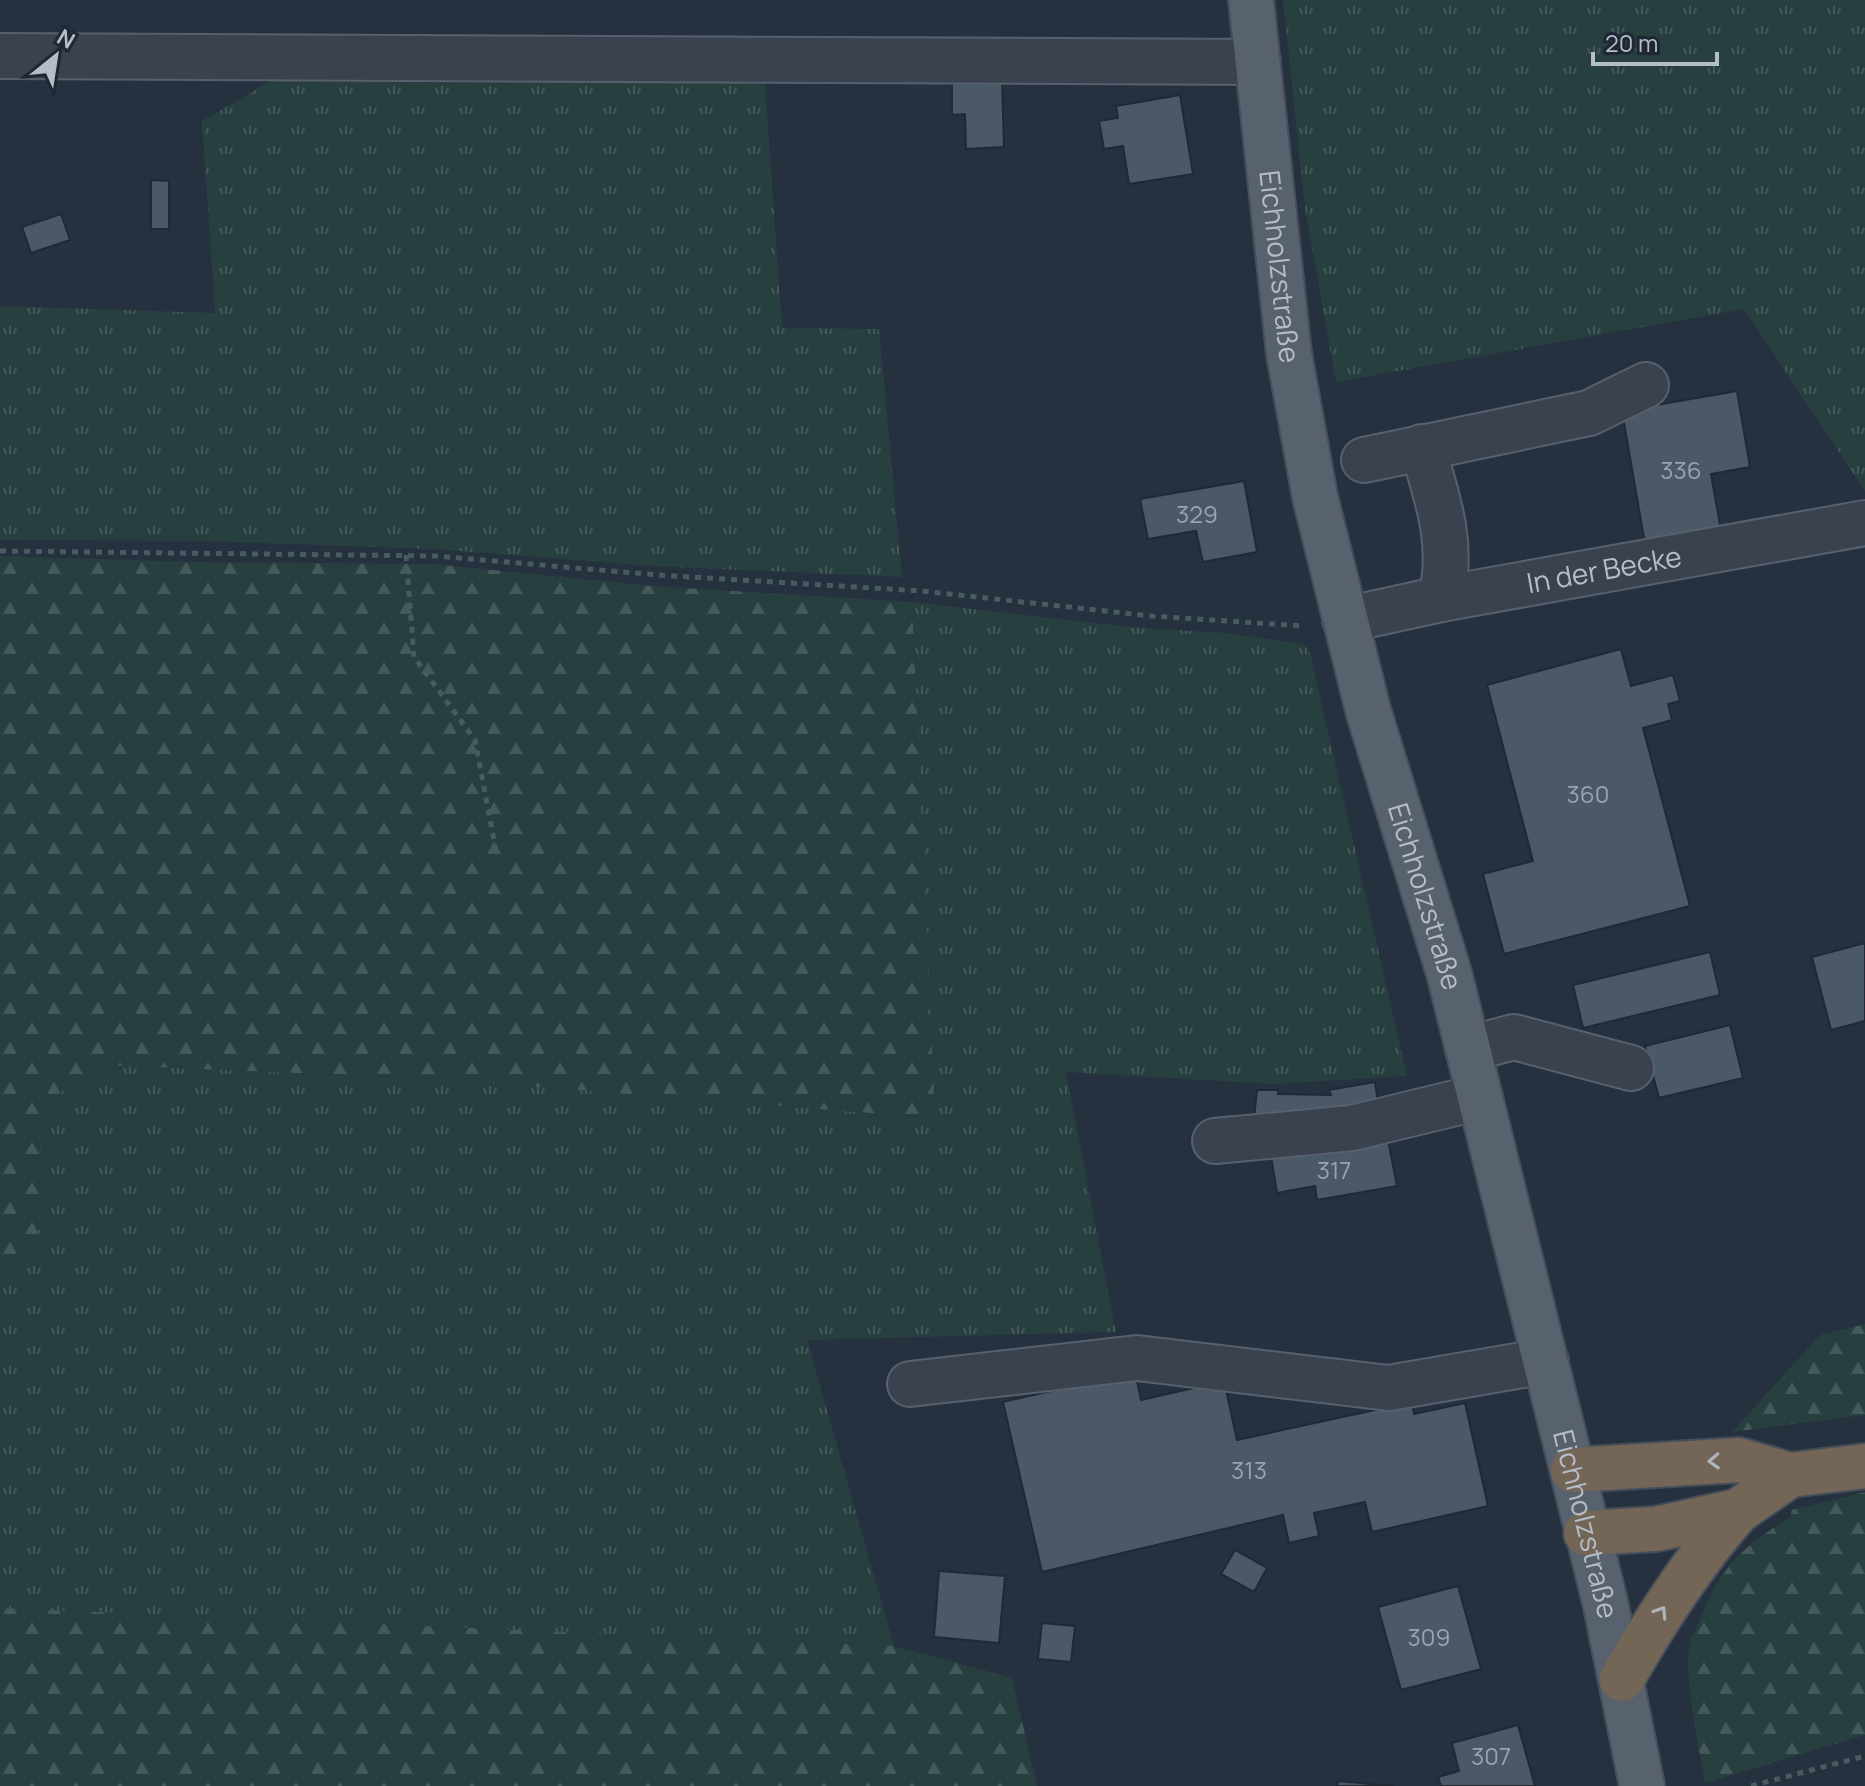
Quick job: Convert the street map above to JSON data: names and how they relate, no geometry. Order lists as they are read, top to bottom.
{
  "streets": {
    "main road": ["Eichholzstraße"],
    "lane": ["In der Becke"]
  },
  "crossings": [
    ["Eichholzstraße", "In der Becke"]
  ],
  "house_numbers": [
    "336",
    "329",
    "360",
    "317",
    "313",
    "309",
    "307"
  ],
  "scale_bar": "20 m",
  "north": "top right"
}
